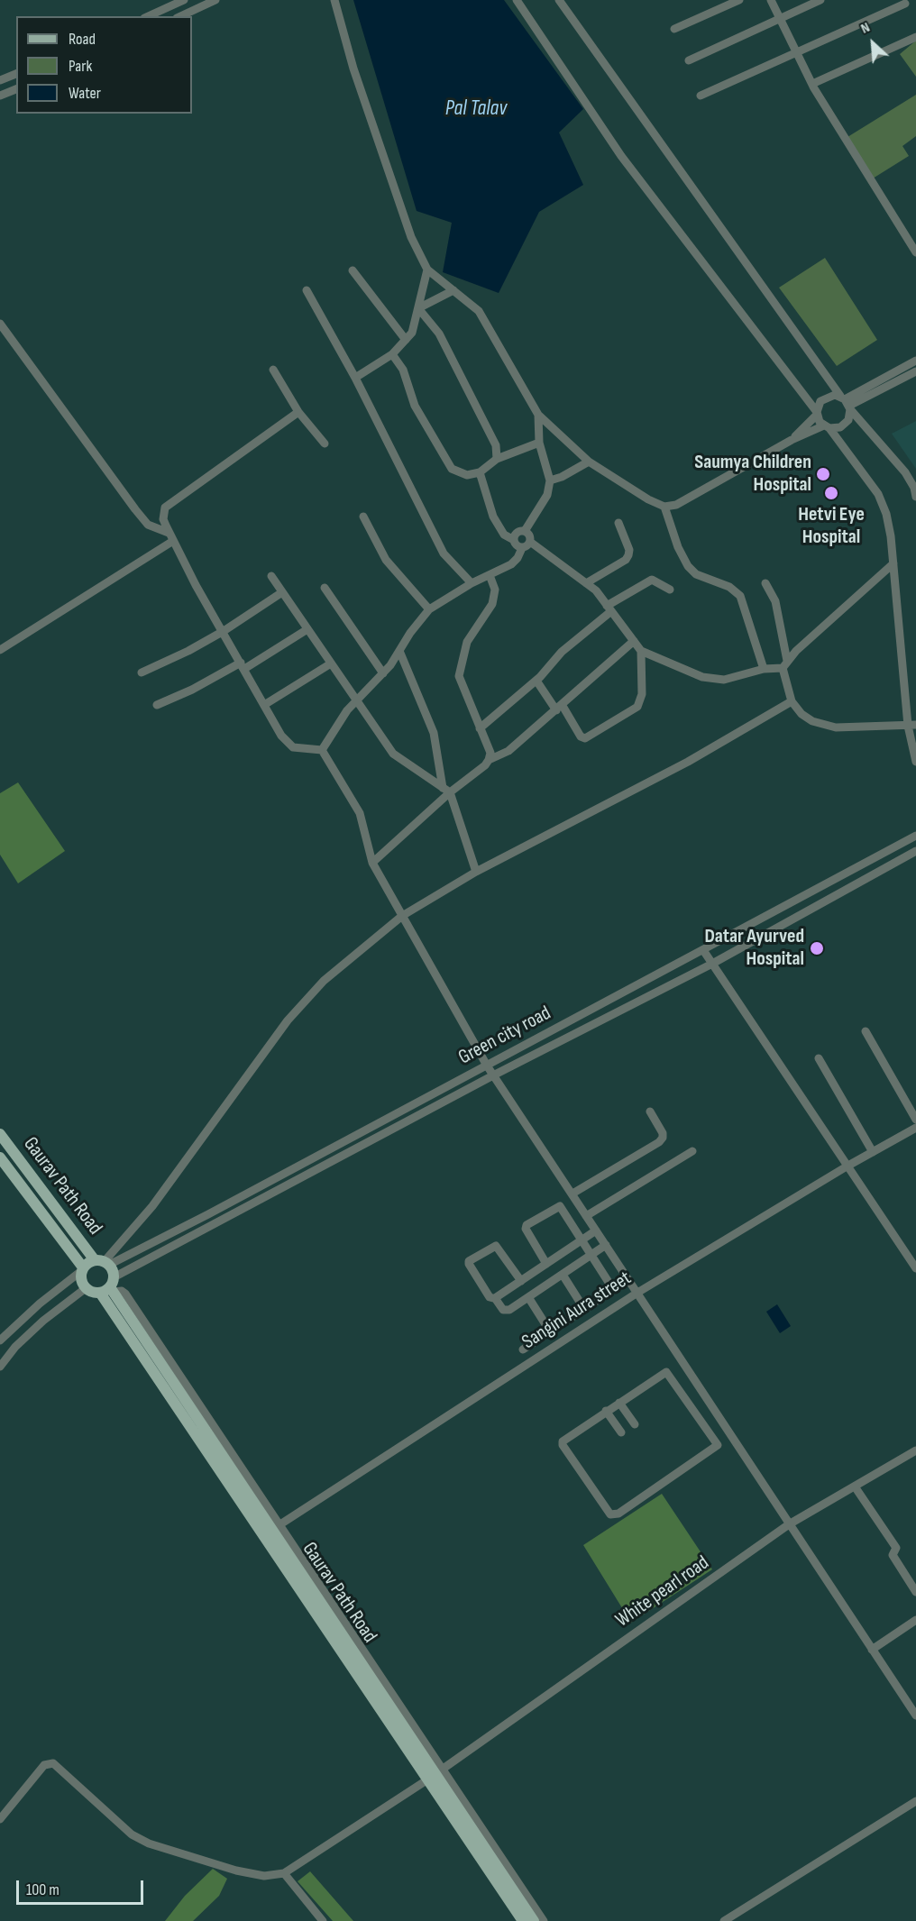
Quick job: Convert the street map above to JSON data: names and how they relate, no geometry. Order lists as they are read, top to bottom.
{
  "streets": {
    "main road": ["Gaurav Path Road"],
    "street": ["Green city road", "Sangini Aura street", "White pearl road"]
  },
  "crossings": [
    ["Green city road", "Gaurav Path Road"],
    ["Gaurav Path Road", "Sangini Aura street"],
    ["Gaurav Path Road", "White pearl road"]
  ],
  "water": ["Pal Talav"],
  "places": ["Saumya Children Hospital", "Hetvi Eye Hospital", "Datar Ayurved Hospital"],
  "legend": ["Road", "Park", "Water"],
  "scale_bar": "100 m",
  "north": "top left"
}
